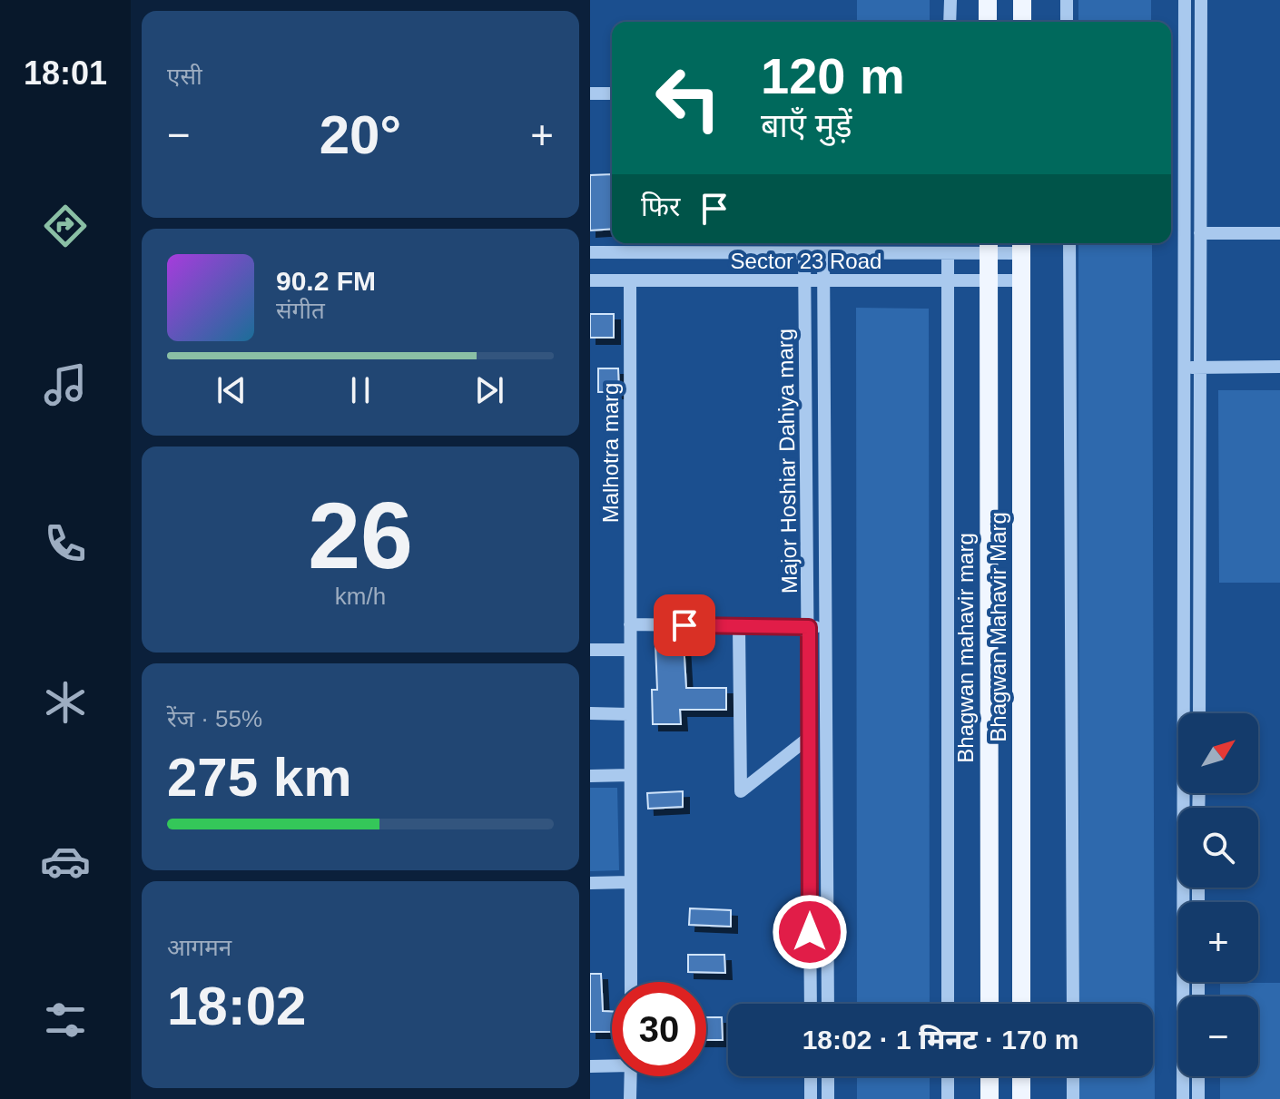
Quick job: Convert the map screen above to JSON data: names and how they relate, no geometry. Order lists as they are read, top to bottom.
{
  "streets": {
    "main road": ["Bhagwan Mahavir Marg", "Bhagwan mahavir marg"],
    "street": ["Sector 23 Road", "Malhotra marg", "Major Hoshiar Dahiya marg"]
  },
  "crossings": [
    ["Sector 23 Road", "Malhotra marg"],
    ["Sector 23 Road", "Major Hoshiar Dahiya marg"],
    ["Sector 23 Road", "Bhagwan Mahavir Marg"],
    ["Sector 23 Road", "Bhagwan mahavir marg"]
  ],
  "north": "top right",
  "page": {
    "tabs": "18:01",
    "tile": [
      "एसी",
      ["26", "km/h"],
      ["रेंज · 55%", "275 km"],
      ["आगमन", "18:02"]
    ],
    "turn": ["120 m", "बाएँ मुड़ें"],
    "heat": ["−", "20°", "+"],
    "then": "फिर",
    "song": ["90.2 FM", "संगीत"],
    "map_buttons": ["+", "−"],
    "limit": "30",
    "trip": "18:02 · 1 मिनट · 170 m"
  }
}
